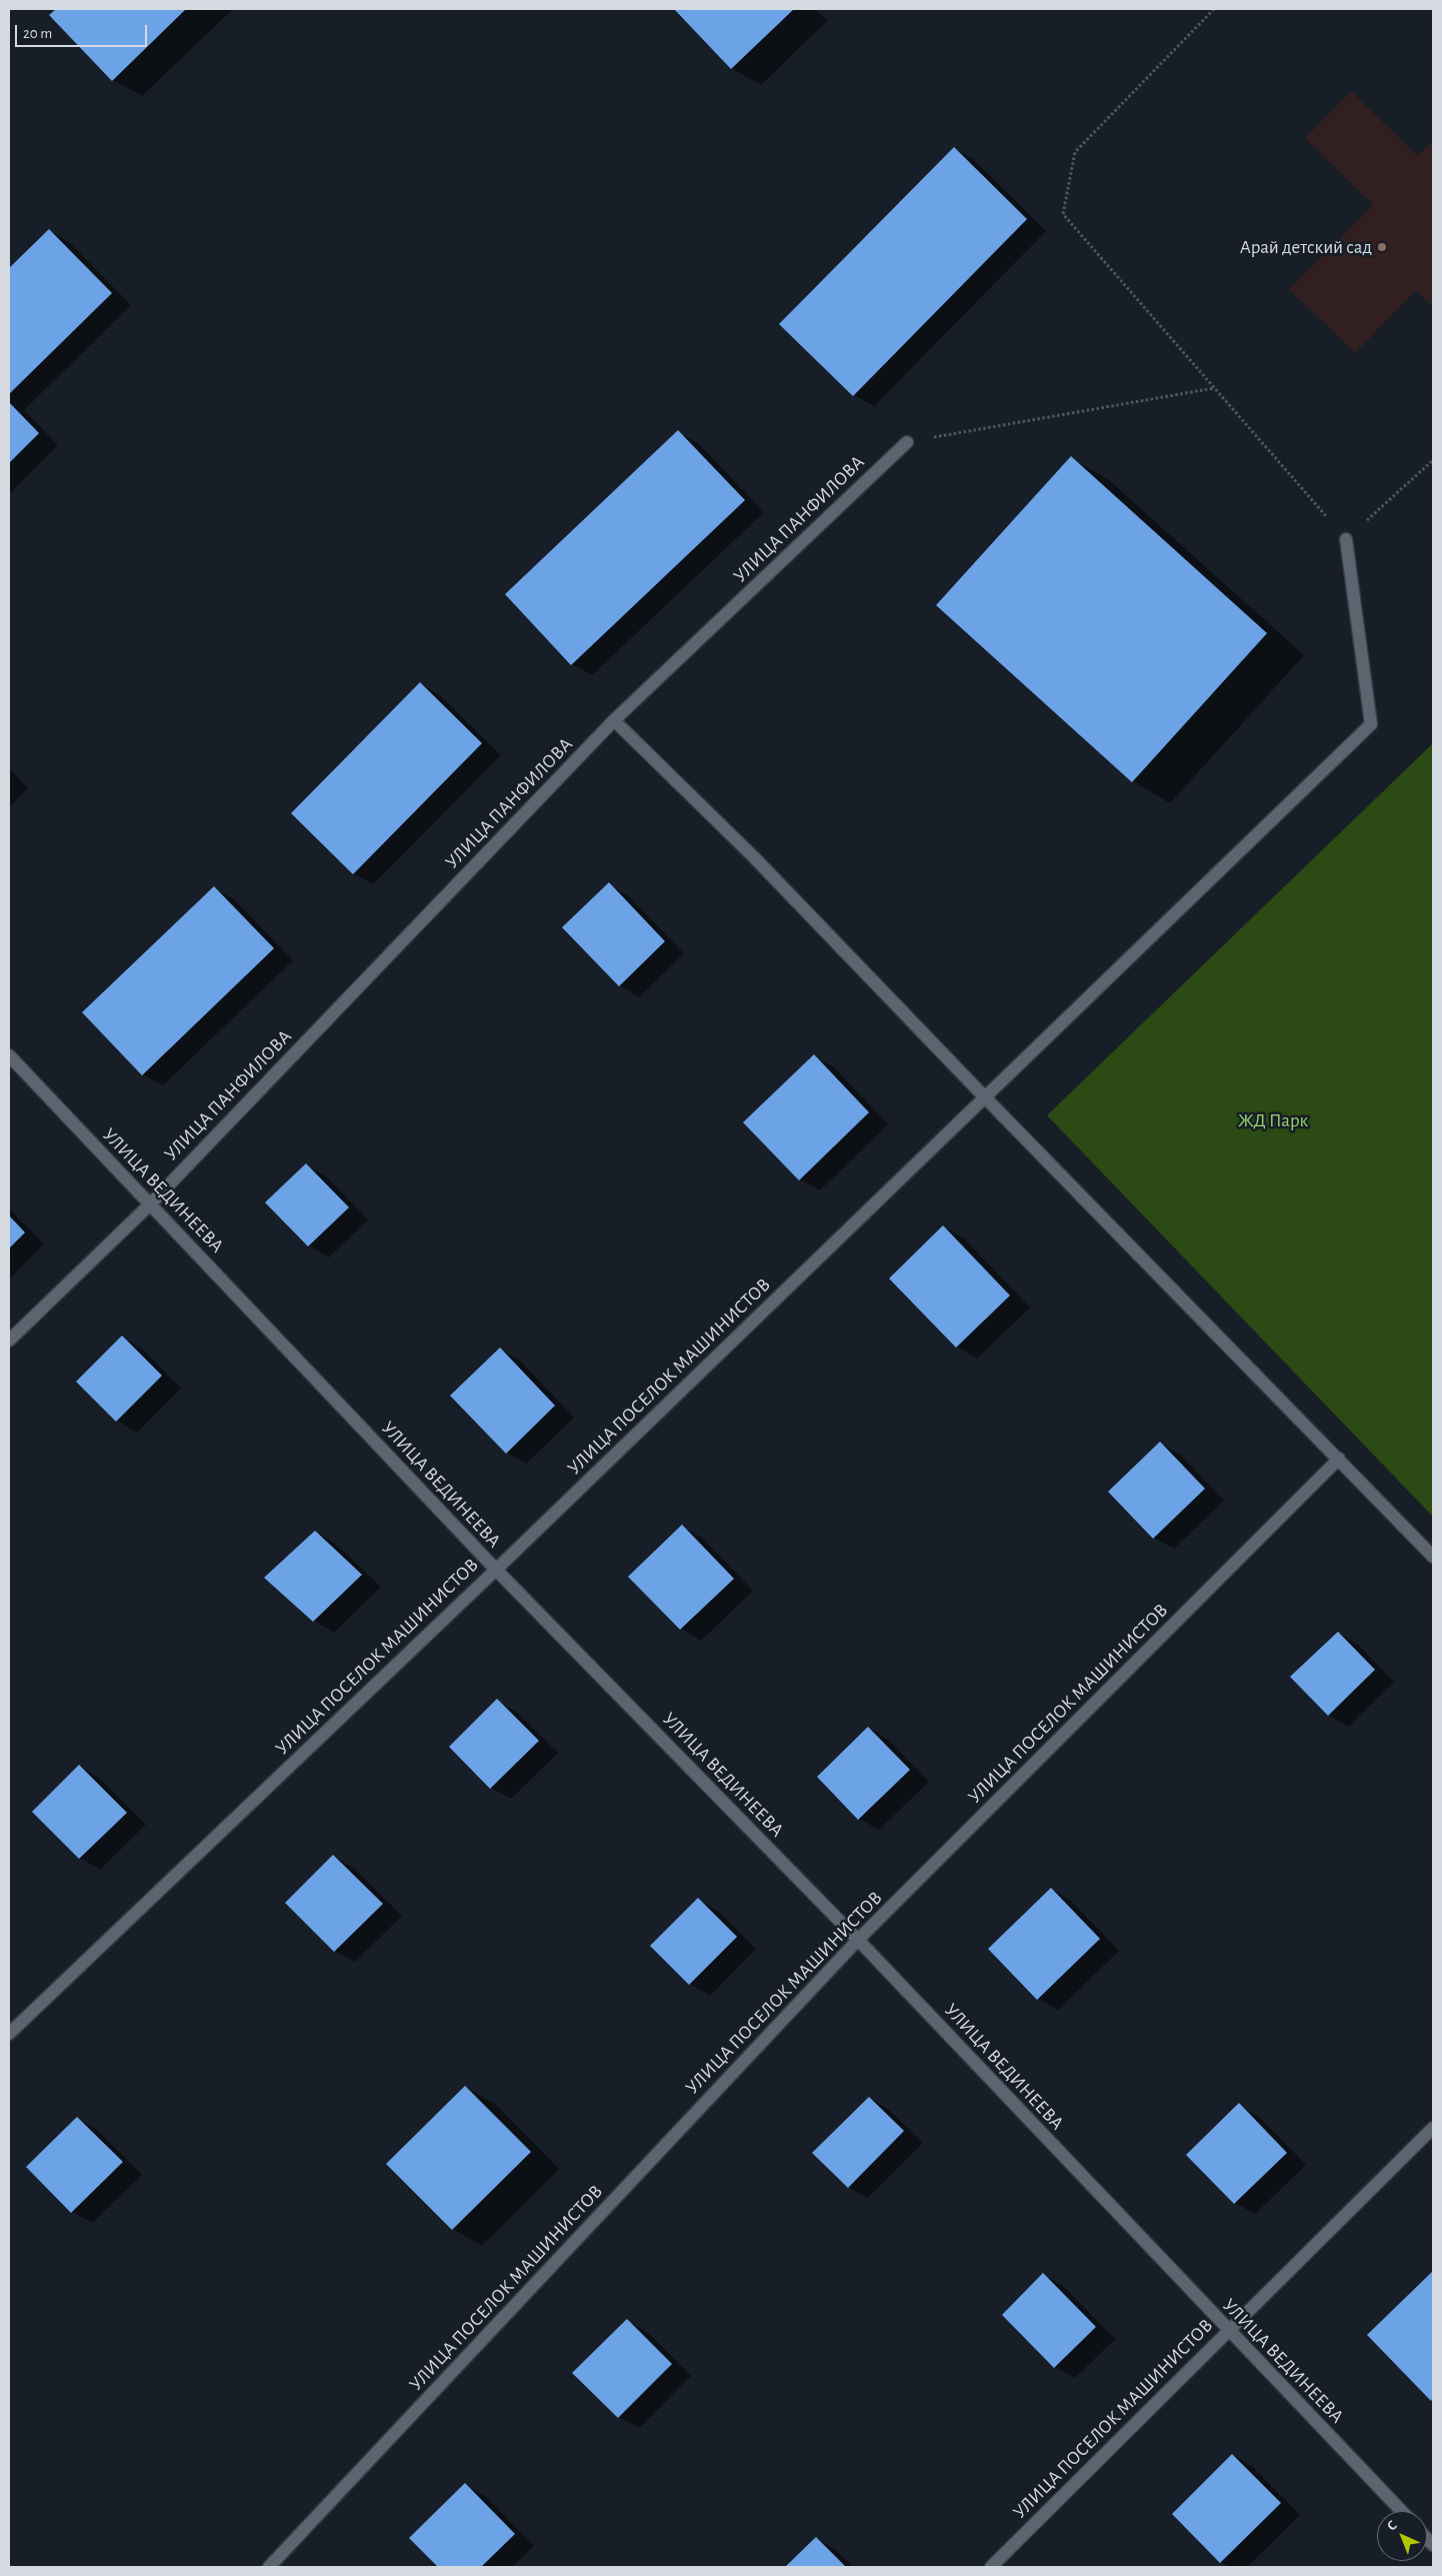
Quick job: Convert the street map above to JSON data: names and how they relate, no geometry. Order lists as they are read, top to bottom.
{
  "streets": {
    "street": ["УЛИЦА ПАНФИЛОВА", "УЛИЦА ВЕДИНЕЕВА", "УЛИЦА ПОСЕЛОК МАШИНИСТОВ"]
  },
  "crossings": [
    ["УЛИЦА ПАНФИЛОВА", "УЛИЦА ВЕДИНЕЕВА"],
    ["УЛИЦА ВЕДИНЕЕВА", "УЛИЦА ПОСЕЛОК МАШИНИСТОВ"]
  ],
  "parks": ["ЖД Парк"],
  "places": ["Арай детский сад"],
  "scale_bar": "20 m",
  "north": "top left"
}
